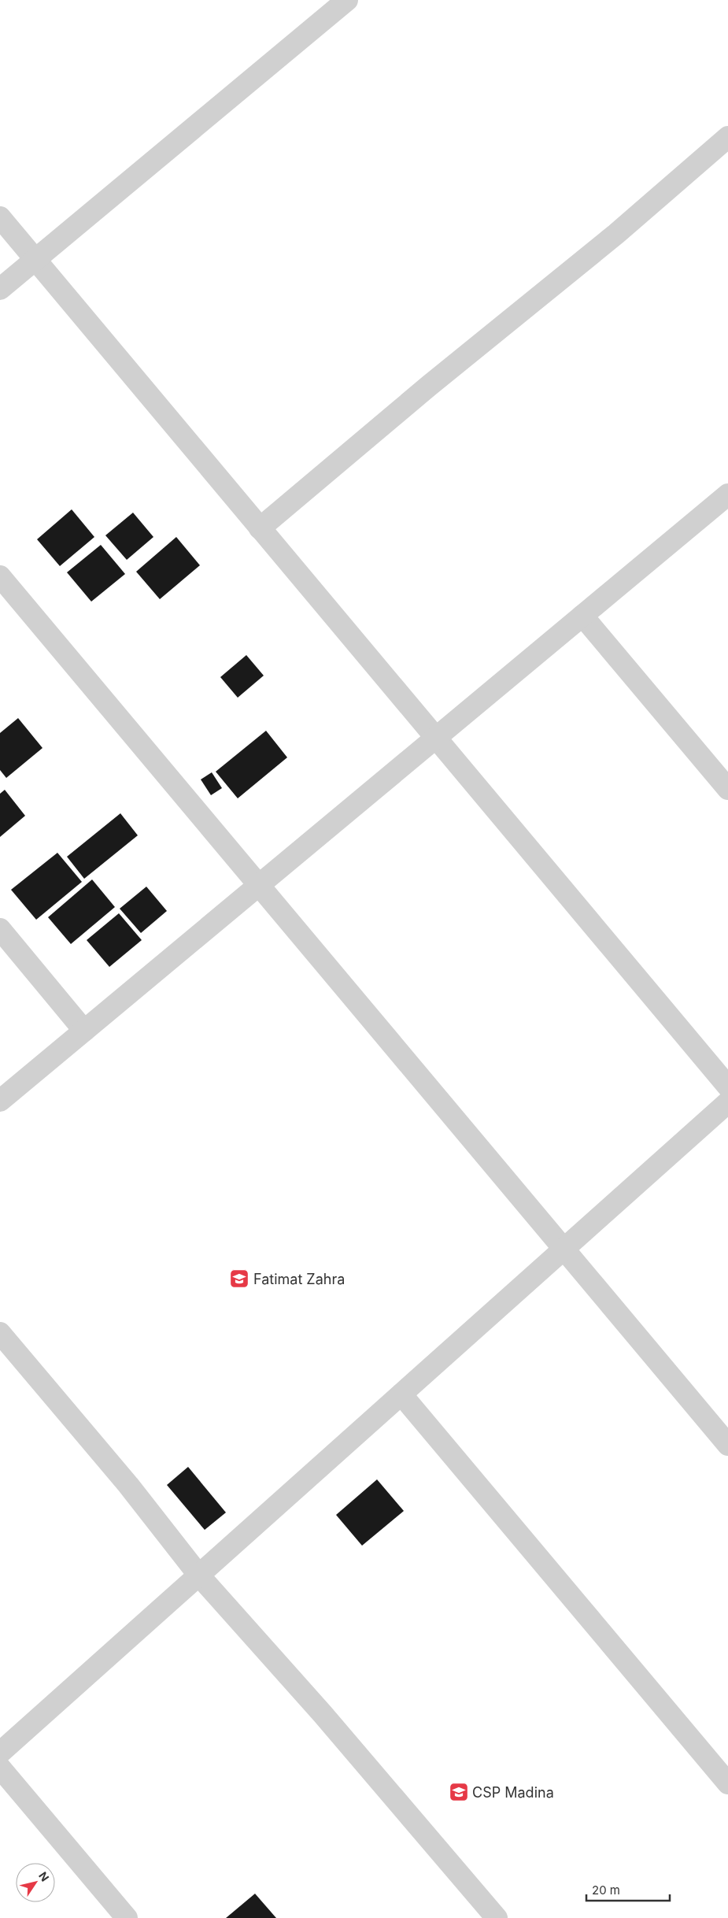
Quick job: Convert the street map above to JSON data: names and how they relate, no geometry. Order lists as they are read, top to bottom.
{
  "places": {
    "school or university": ["Fatimat Zahra", "CSP Madina"]
  },
  "scale_bar": "20 m",
  "north": "top right"
}
